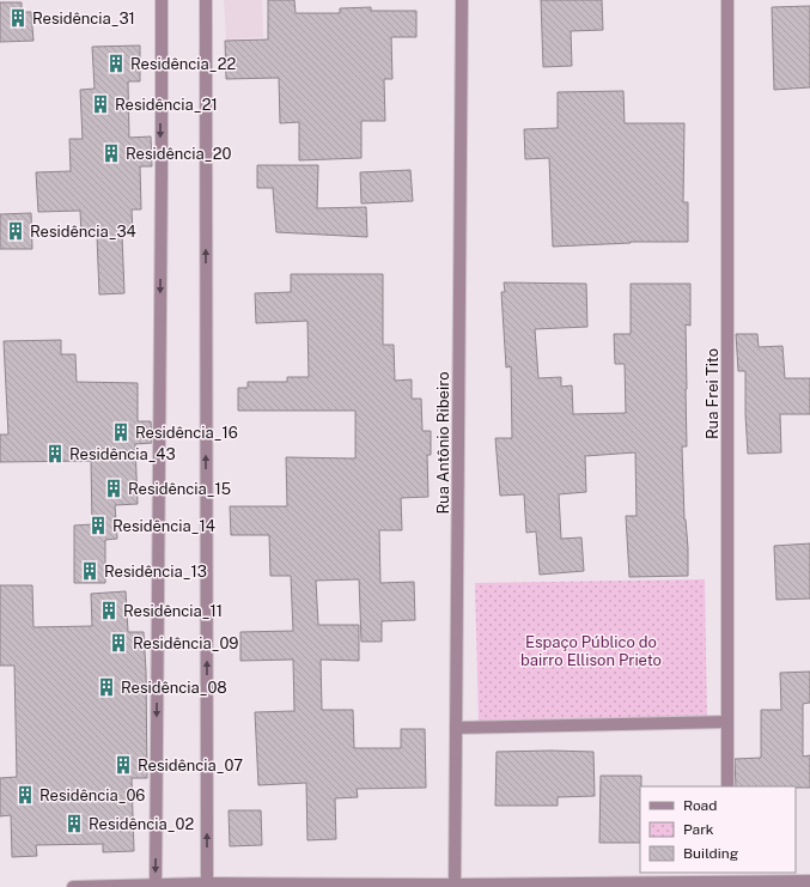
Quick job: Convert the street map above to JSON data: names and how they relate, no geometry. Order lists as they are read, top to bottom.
{
  "streets": {
    "street": ["Rua Frei Tito", "Rua Antônio Ribeiro"]
  },
  "parks": ["Espaço Público do bairro Ellison Prieto"],
  "places": {
    "building": [
      "Residência_31",
      "Residência_22",
      "Residência_21",
      "Residência_20",
      "Residência_34",
      "Residência_16",
      "Residência_43",
      "Residência_15",
      "Residência_14",
      "Residência_13",
      "Residência_11",
      "Residência_09",
      "Residência_08",
      "Residência_07",
      "Residência_06",
      "Residência_02"
    ]
  },
  "legend": ["Road", "Park", "Building"]
}
